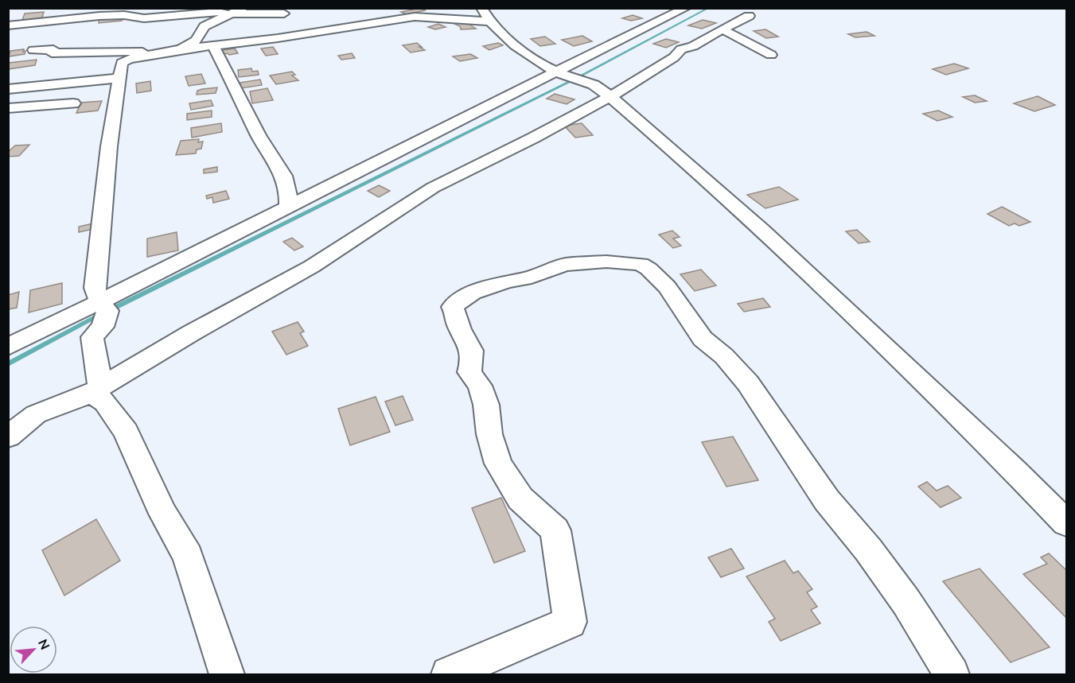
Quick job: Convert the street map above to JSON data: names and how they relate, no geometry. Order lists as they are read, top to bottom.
{
  "north": "top right"
}
